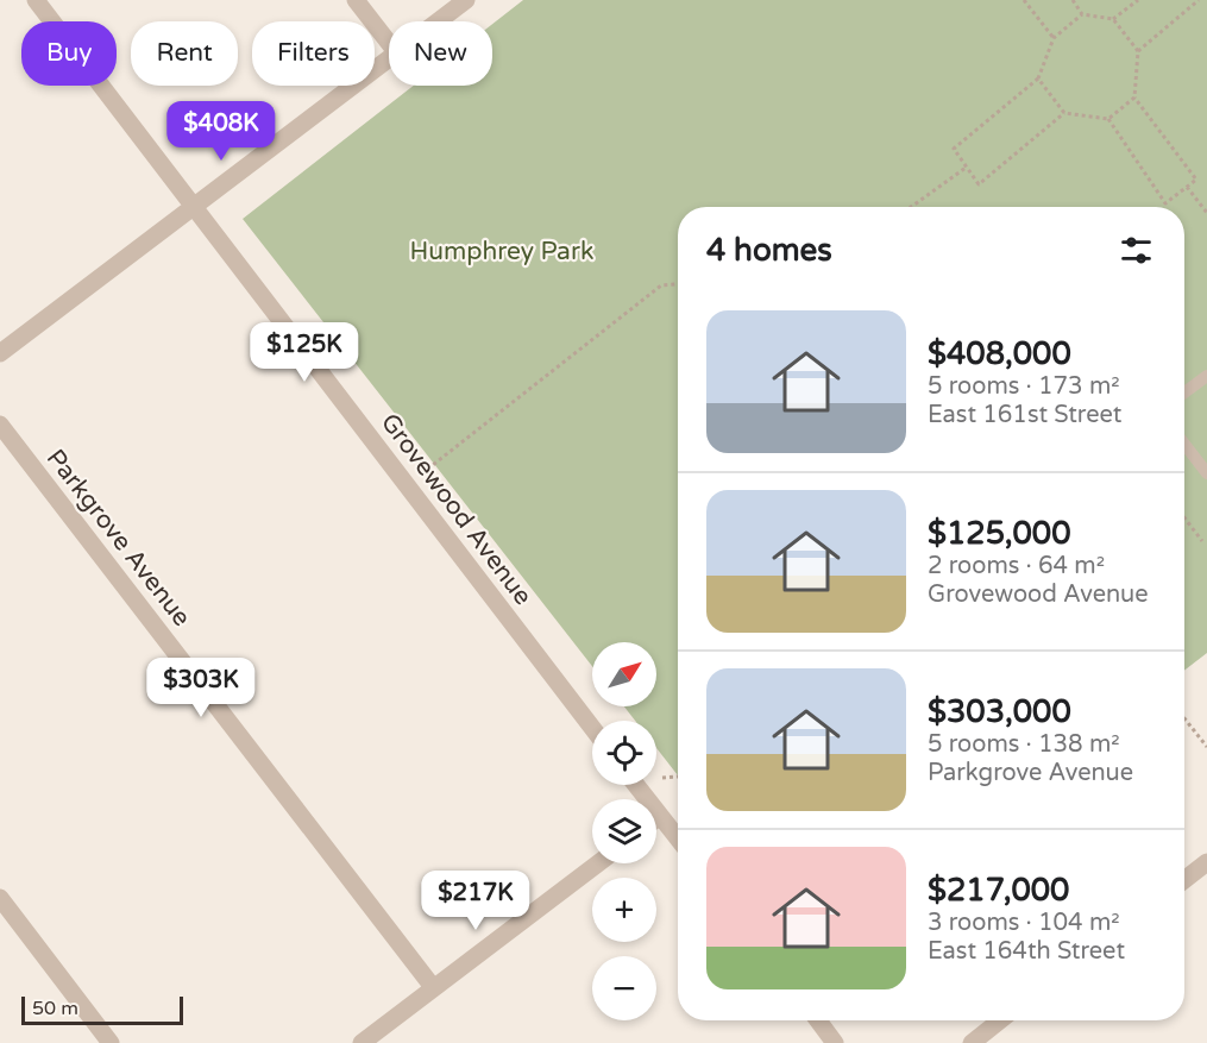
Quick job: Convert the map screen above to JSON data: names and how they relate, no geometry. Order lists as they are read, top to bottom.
{
  "streets": {
    "street": ["Grovewood Avenue", "Parkgrove Avenue"]
  },
  "parks": ["Humphrey Park"],
  "scale_bar": "50 m",
  "north": "top right",
  "page": {
    "chip": [
      "Buy",
      "Rent",
      "Filters",
      "New"
    ],
    "price": [
      "$408K",
      "$125K",
      "$303K",
      "$217K"
    ],
    "heading": "4 homes",
    "list": [
      {
        "name": "$408,000",
        "note": "5 rooms · 173 m² · East 161st Street"
      },
      {
        "name": "$125,000",
        "note": "2 rooms · 64 m² · Grovewood Avenue"
      },
      {
        "name": "$303,000",
        "note": "5 rooms · 138 m² · Parkgrove Avenue"
      },
      {
        "name": "$217,000",
        "note": "3 rooms · 104 m² · East 164th Street"
      }
    ],
    "map_buttons": ["+", "−"],
    "scale": "50 m"
  }
}
